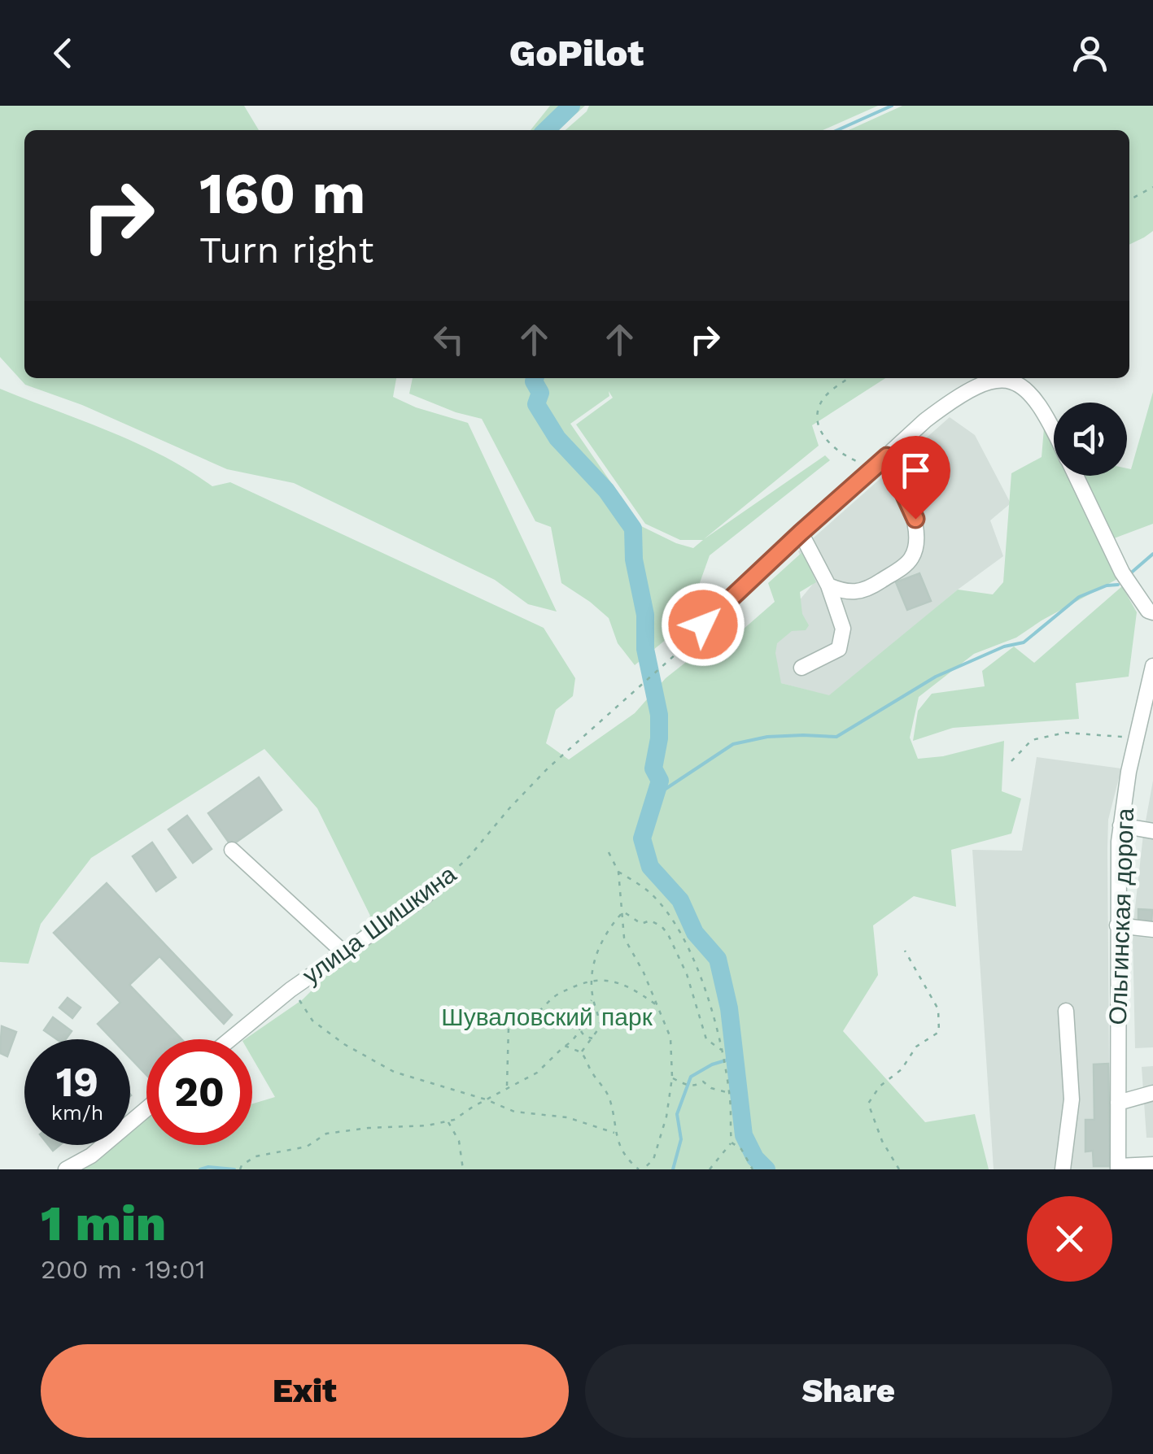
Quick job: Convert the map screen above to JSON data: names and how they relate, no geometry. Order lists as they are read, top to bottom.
{
  "streets": {
    "street": ["Ольгинская дорога", "улица Шишкина"]
  },
  "parks": ["Шуваловский парк"],
  "page": {
    "header": "GoPilot",
    "turn": ["160 m", "Turn right"],
    "speed": "19 km/h",
    "limit": "20",
    "heading": ["1 min", "200 m · 19:01"],
    "buttons": ["Exit", "Share"]
  }
}
